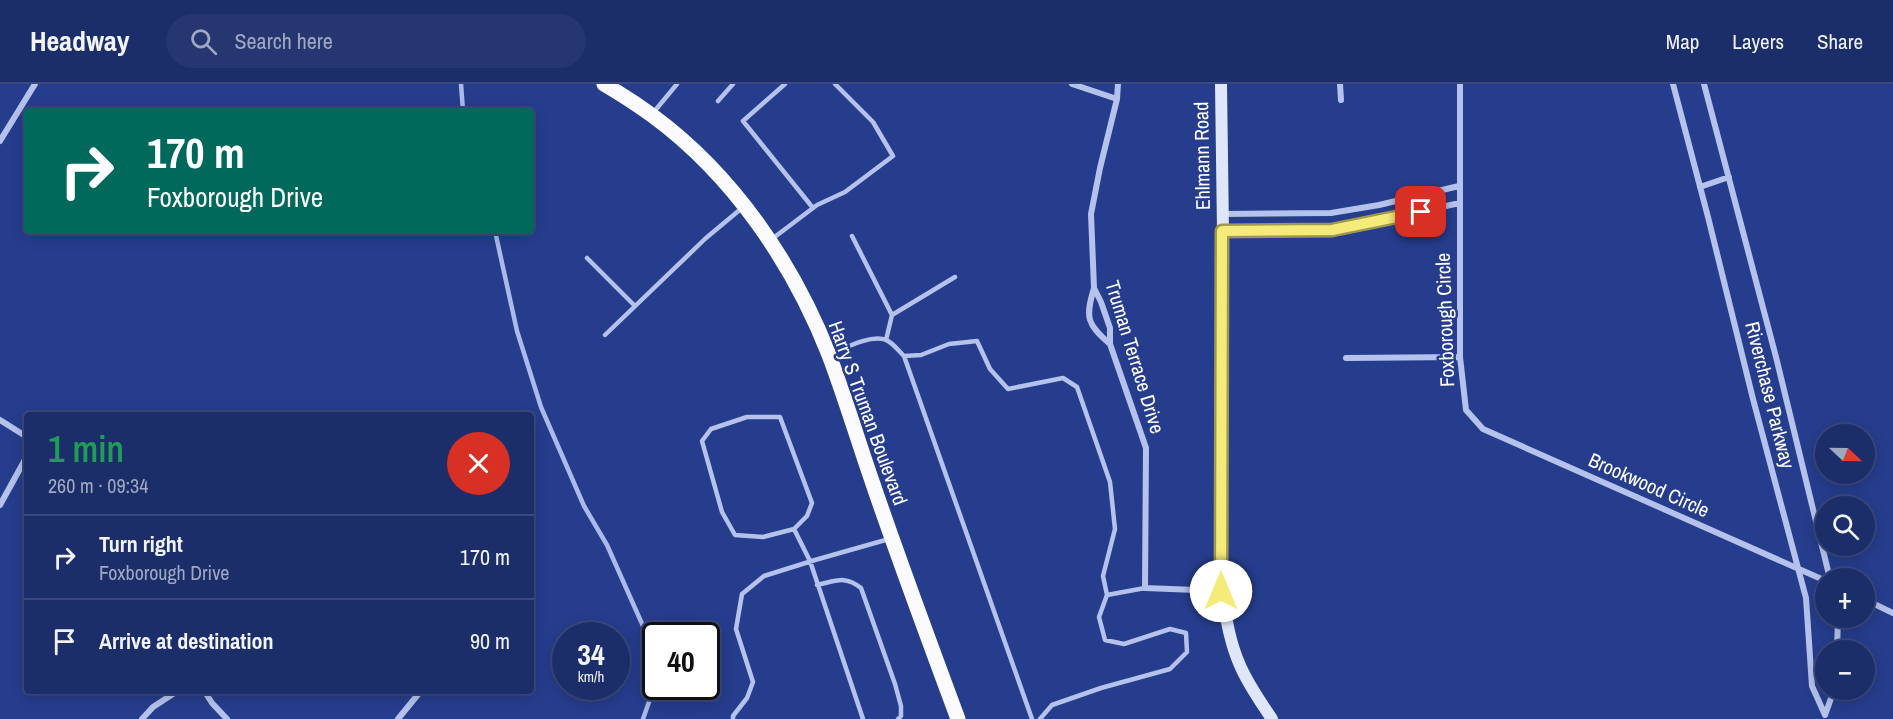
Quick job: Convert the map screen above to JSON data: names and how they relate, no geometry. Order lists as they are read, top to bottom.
{
  "streets": {
    "main road": ["Harry S Truman Boulevard"],
    "street": [
      "Ehlmann Road",
      "Foxborough Circle",
      "Truman Terrace Drive",
      "Riverchase Parkway",
      "Brookwood Circle"
    ]
  },
  "crossings": [
    ["Foxborough Circle", "Brookwood Circle"],
    ["Riverchase Parkway", "Brookwood Circle"]
  ],
  "north": "right",
  "page": {
    "header": "Headway",
    "search": "Search here",
    "nav": ["Map", "Layers", "Share"],
    "turn": ["170 m", "Foxborough Drive"],
    "heading": ["1 min", "260 m · 09:34"],
    "map_buttons": ["+", "−"],
    "list": [
      {
        "name": "Turn right",
        "note": "Foxborough Drive",
        "value": "170 m"
      },
      {
        "name": "Arrive at destination",
        "value": "90 m"
      }
    ],
    "speed": "34 km/h",
    "limit": "40"
  }
}
